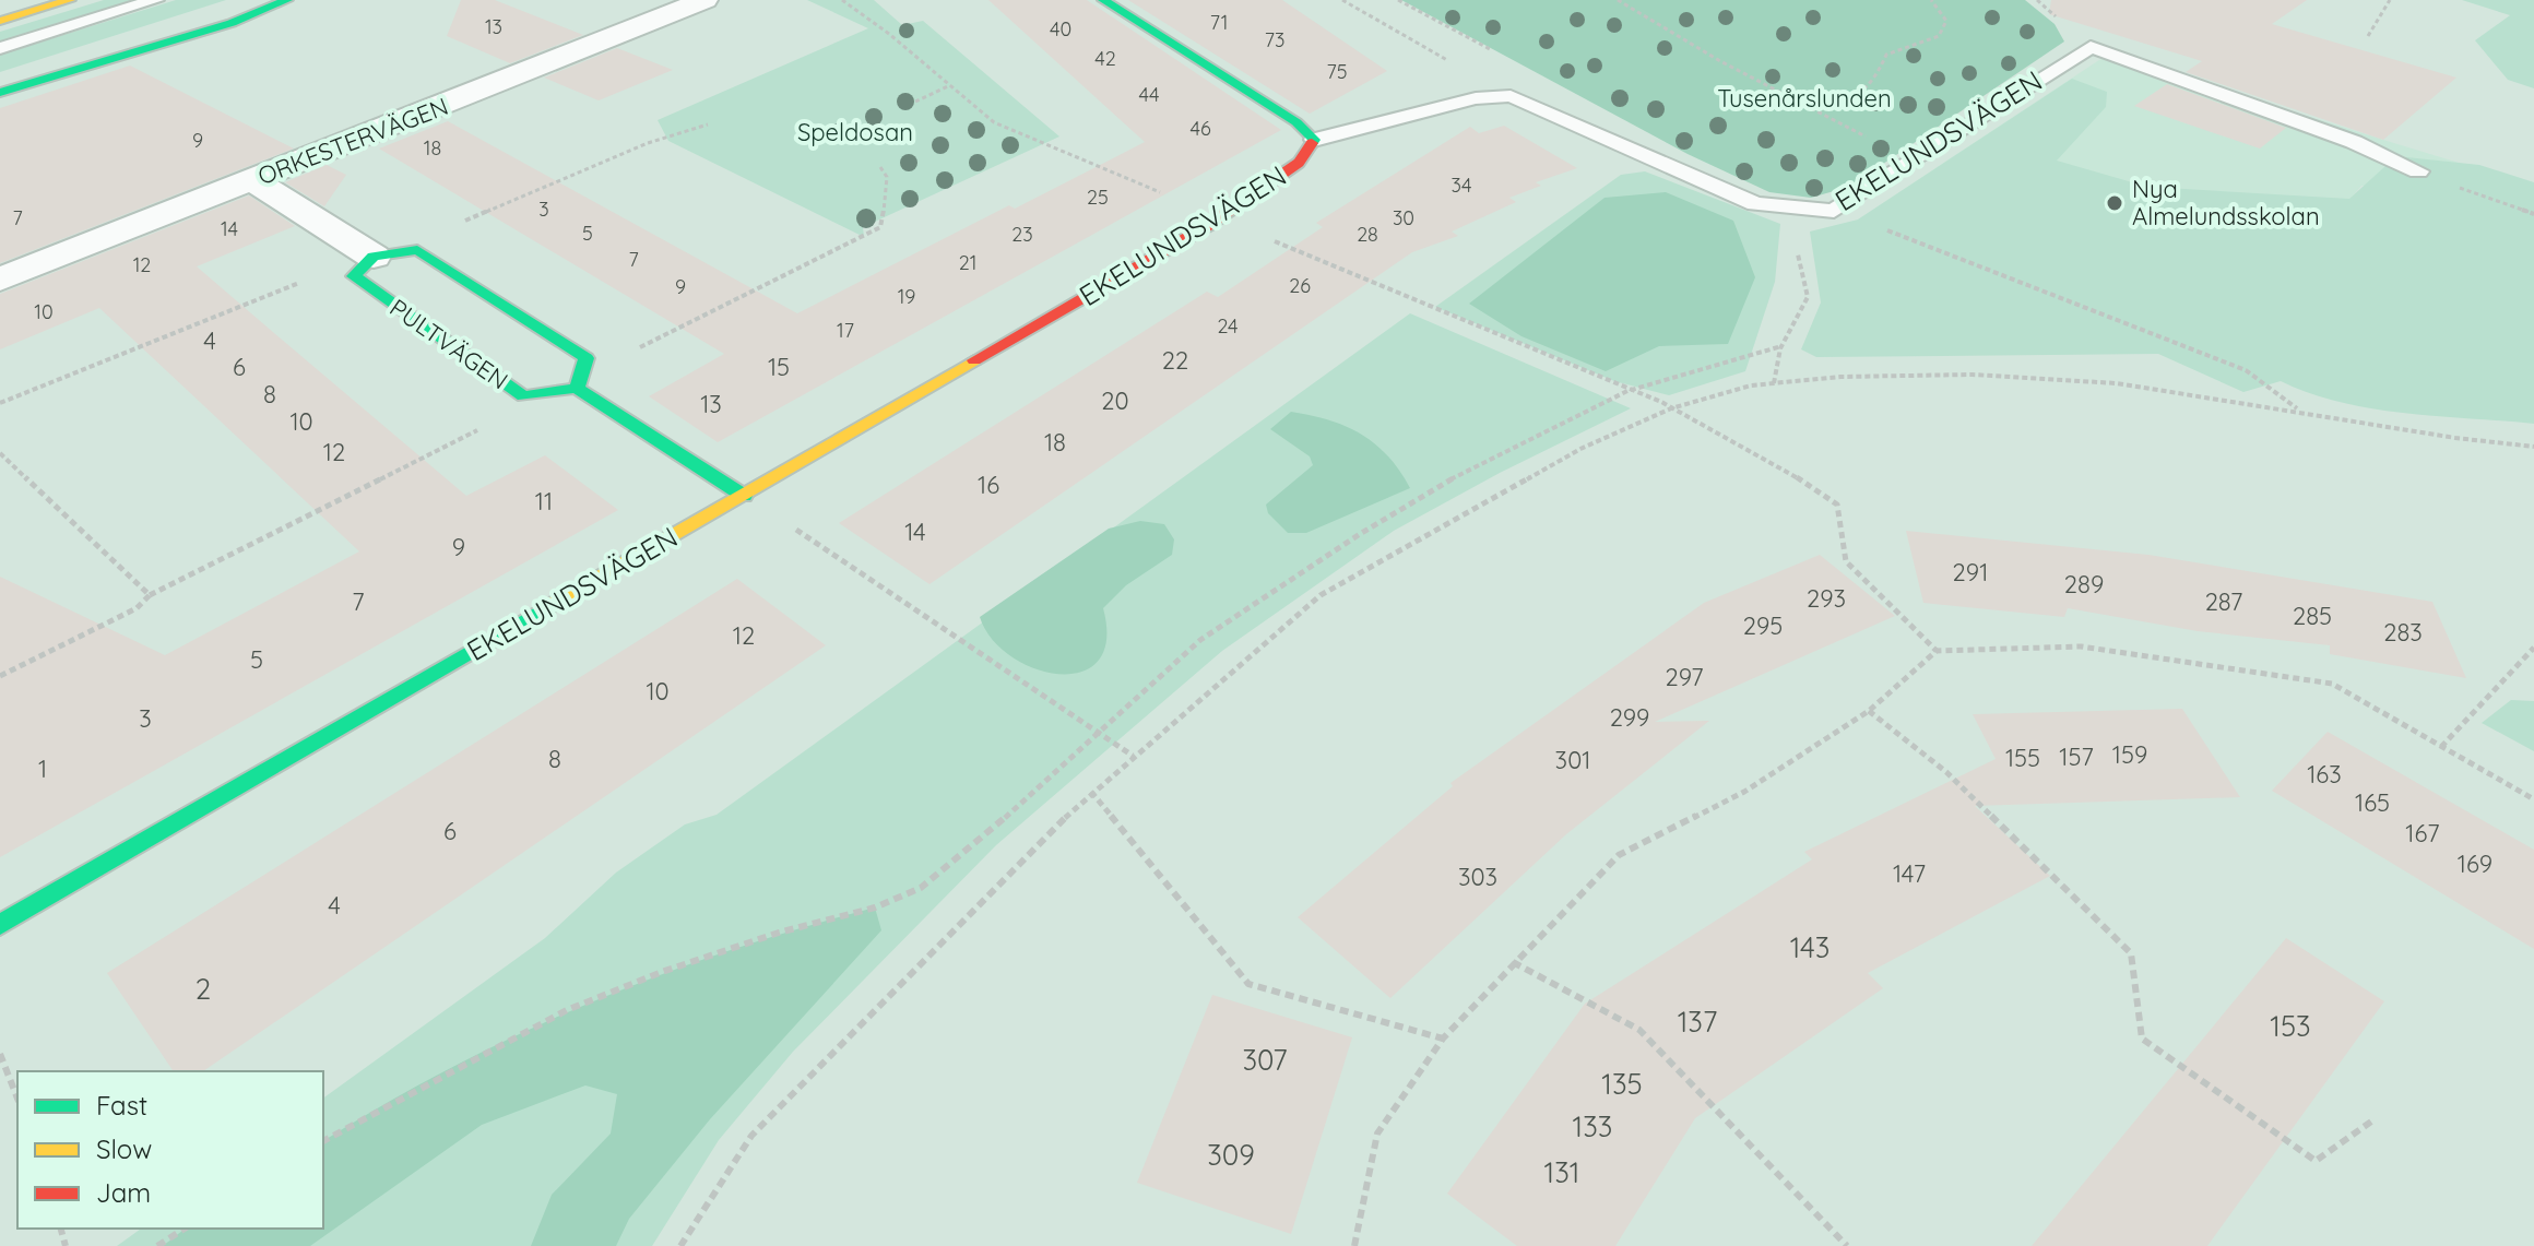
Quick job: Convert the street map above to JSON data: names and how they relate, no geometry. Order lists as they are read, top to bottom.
{
  "streets": {
    "street": ["ORKESTERVÄGEN", "EKELUNDSVÄGEN", "PULTVÄGEN"]
  },
  "parks": ["Tusenårslunden", "Speldosan"],
  "places": ["Nya Almelundsskolan"],
  "house_numbers": [
    "71",
    "13",
    "40",
    "73",
    "42",
    "75",
    "44",
    "46",
    "9",
    "18",
    "34",
    "25",
    "3",
    "7",
    "30",
    "14",
    "5",
    "23",
    "28",
    "7",
    "21",
    "12",
    "26",
    "9",
    "19",
    "10",
    "24",
    "17",
    "4",
    "22",
    "6",
    "15",
    "8",
    "20",
    "13",
    "10",
    "18",
    "12",
    "16",
    "11",
    "14",
    "9",
    "291",
    "289",
    "293",
    "7",
    "287",
    "285",
    "295",
    "283",
    "12",
    "5",
    "297",
    "10",
    "299",
    "3",
    "159",
    "157",
    "155",
    "8",
    "301",
    "1",
    "163",
    "165",
    "6",
    "167",
    "169",
    "147",
    "303",
    "4",
    "143",
    "2",
    "137",
    "153",
    "307",
    "135",
    "133",
    "309",
    "131"
  ],
  "legend": ["Fast", "Slow", "Jam"]
}
